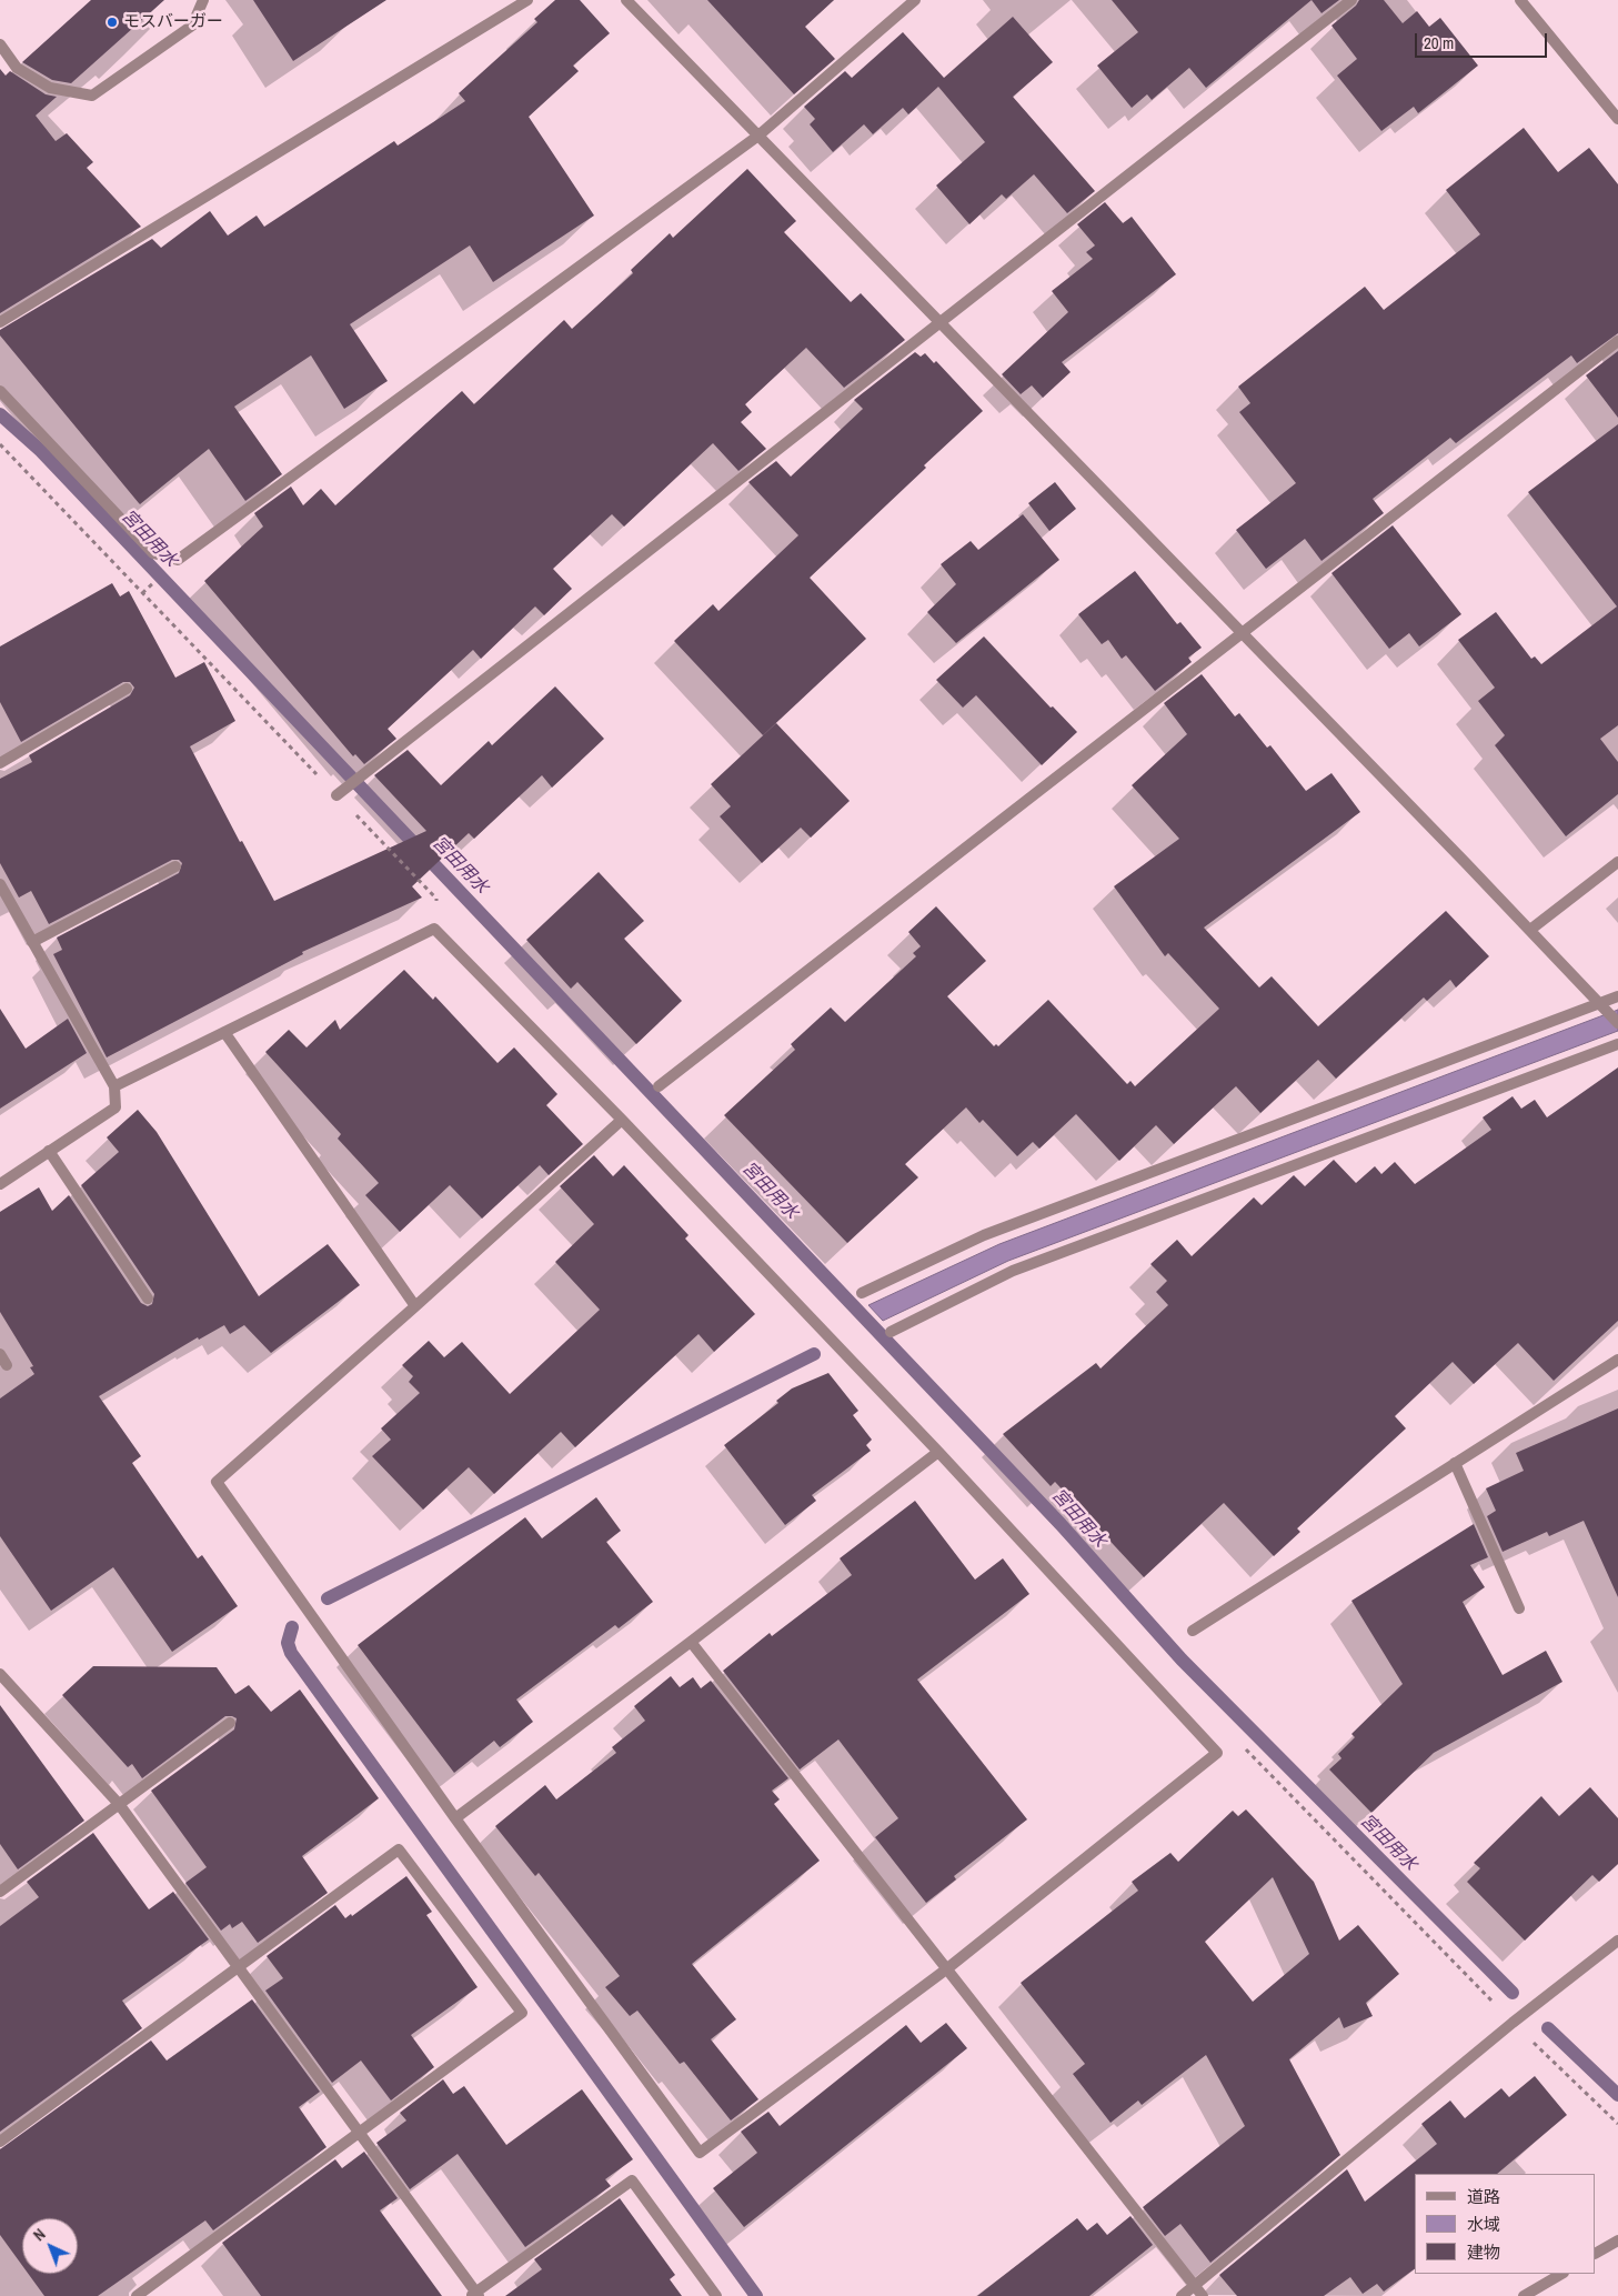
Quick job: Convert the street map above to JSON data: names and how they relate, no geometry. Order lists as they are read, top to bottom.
{
  "water": ["宮田用水"],
  "places": ["モスバーガー"],
  "legend": ["道路", "水域", "建物"],
  "scale_bar": "20 m",
  "north": "top left"
}
